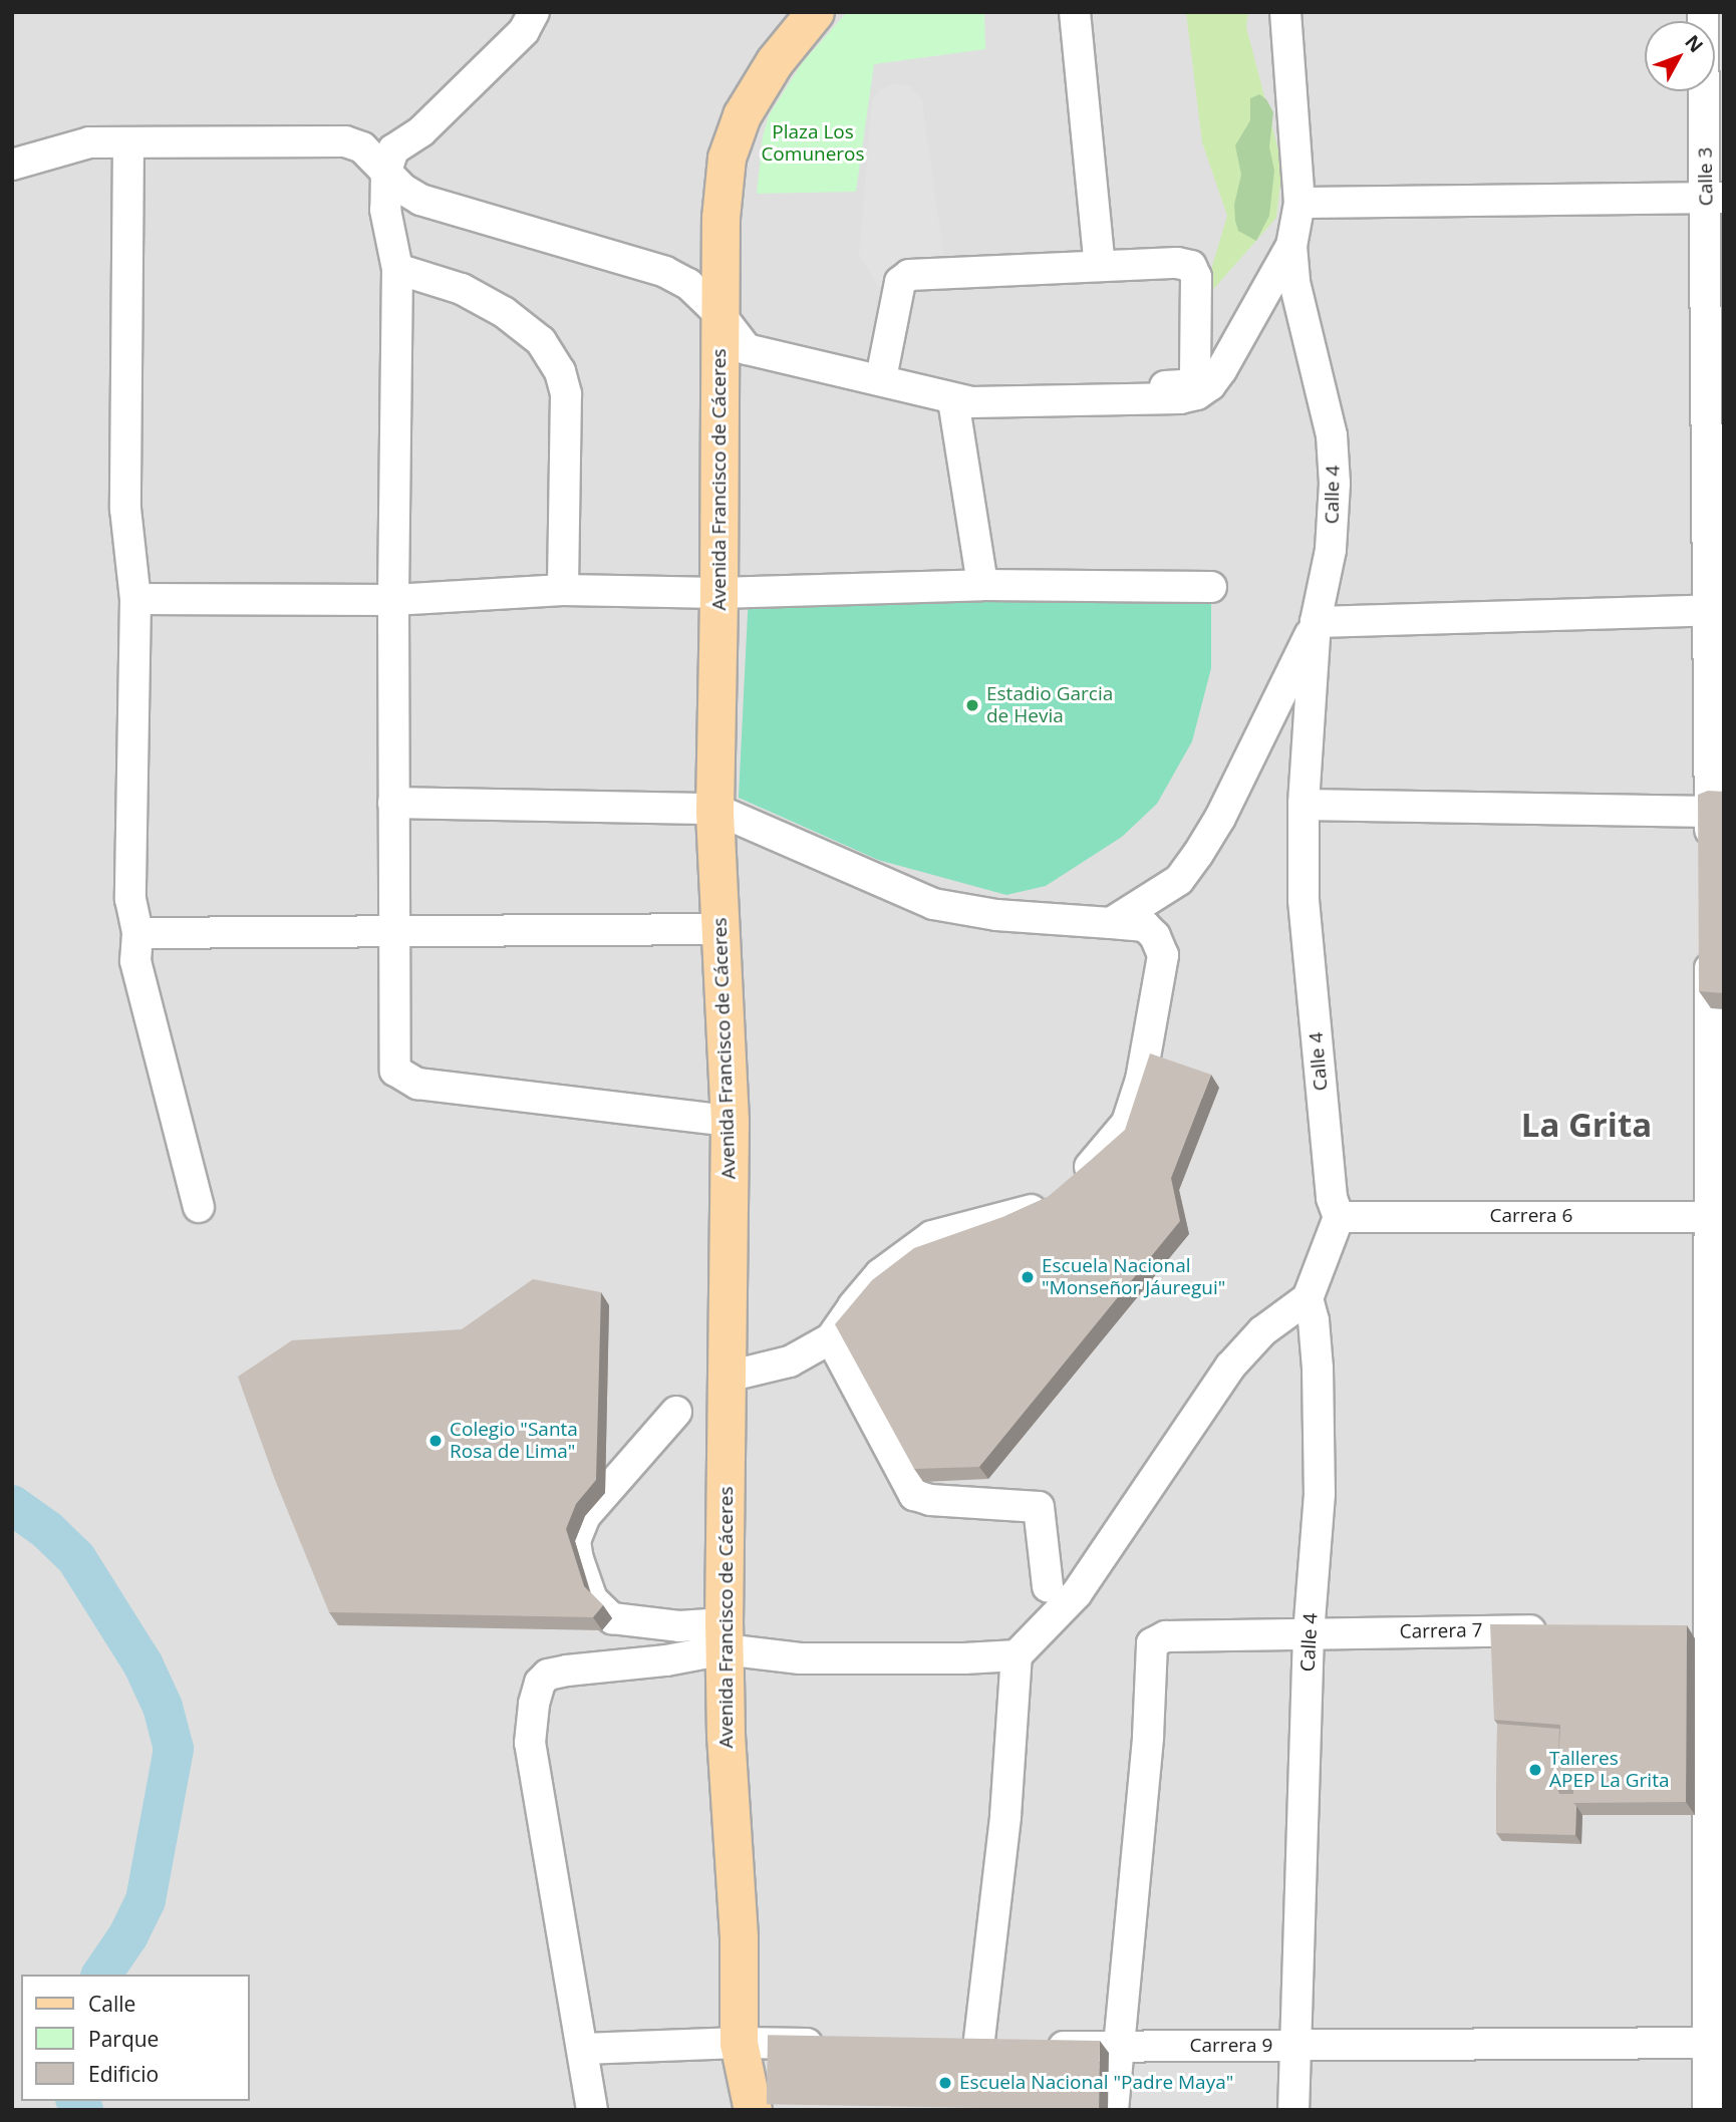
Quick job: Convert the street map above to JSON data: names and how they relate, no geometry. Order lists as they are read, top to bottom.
{
  "streets": {
    "main road": ["Avenida Francisco de Cáceres"],
    "street": [
      "Calle 3",
      "Calle 4",
      "Carrera 6",
      "Carrera 7",
      "Carrera 9"
    ]
  },
  "crossings": [
    ["Calle 4", "Carrera 6"],
    ["Calle 4", "Carrera 7"],
    ["Calle 4", "Carrera 9"],
    ["Carrera 7", "Carrera 9"]
  ],
  "districts": ["La Grita"],
  "parks": ["Plaza Los Comuneros"],
  "places": [
    "Estadio Garcia de Hevia",
    "Escuela Nacional \"Monseñor Jáuregui\"",
    "Colegio \"Santa Rosa de Lima\"",
    "Talleres APEP La Grita",
    "Escuela Nacional \"Padre Maya\""
  ],
  "legend": ["Calle", "Parque", "Edificio"],
  "north": "top right"
}
